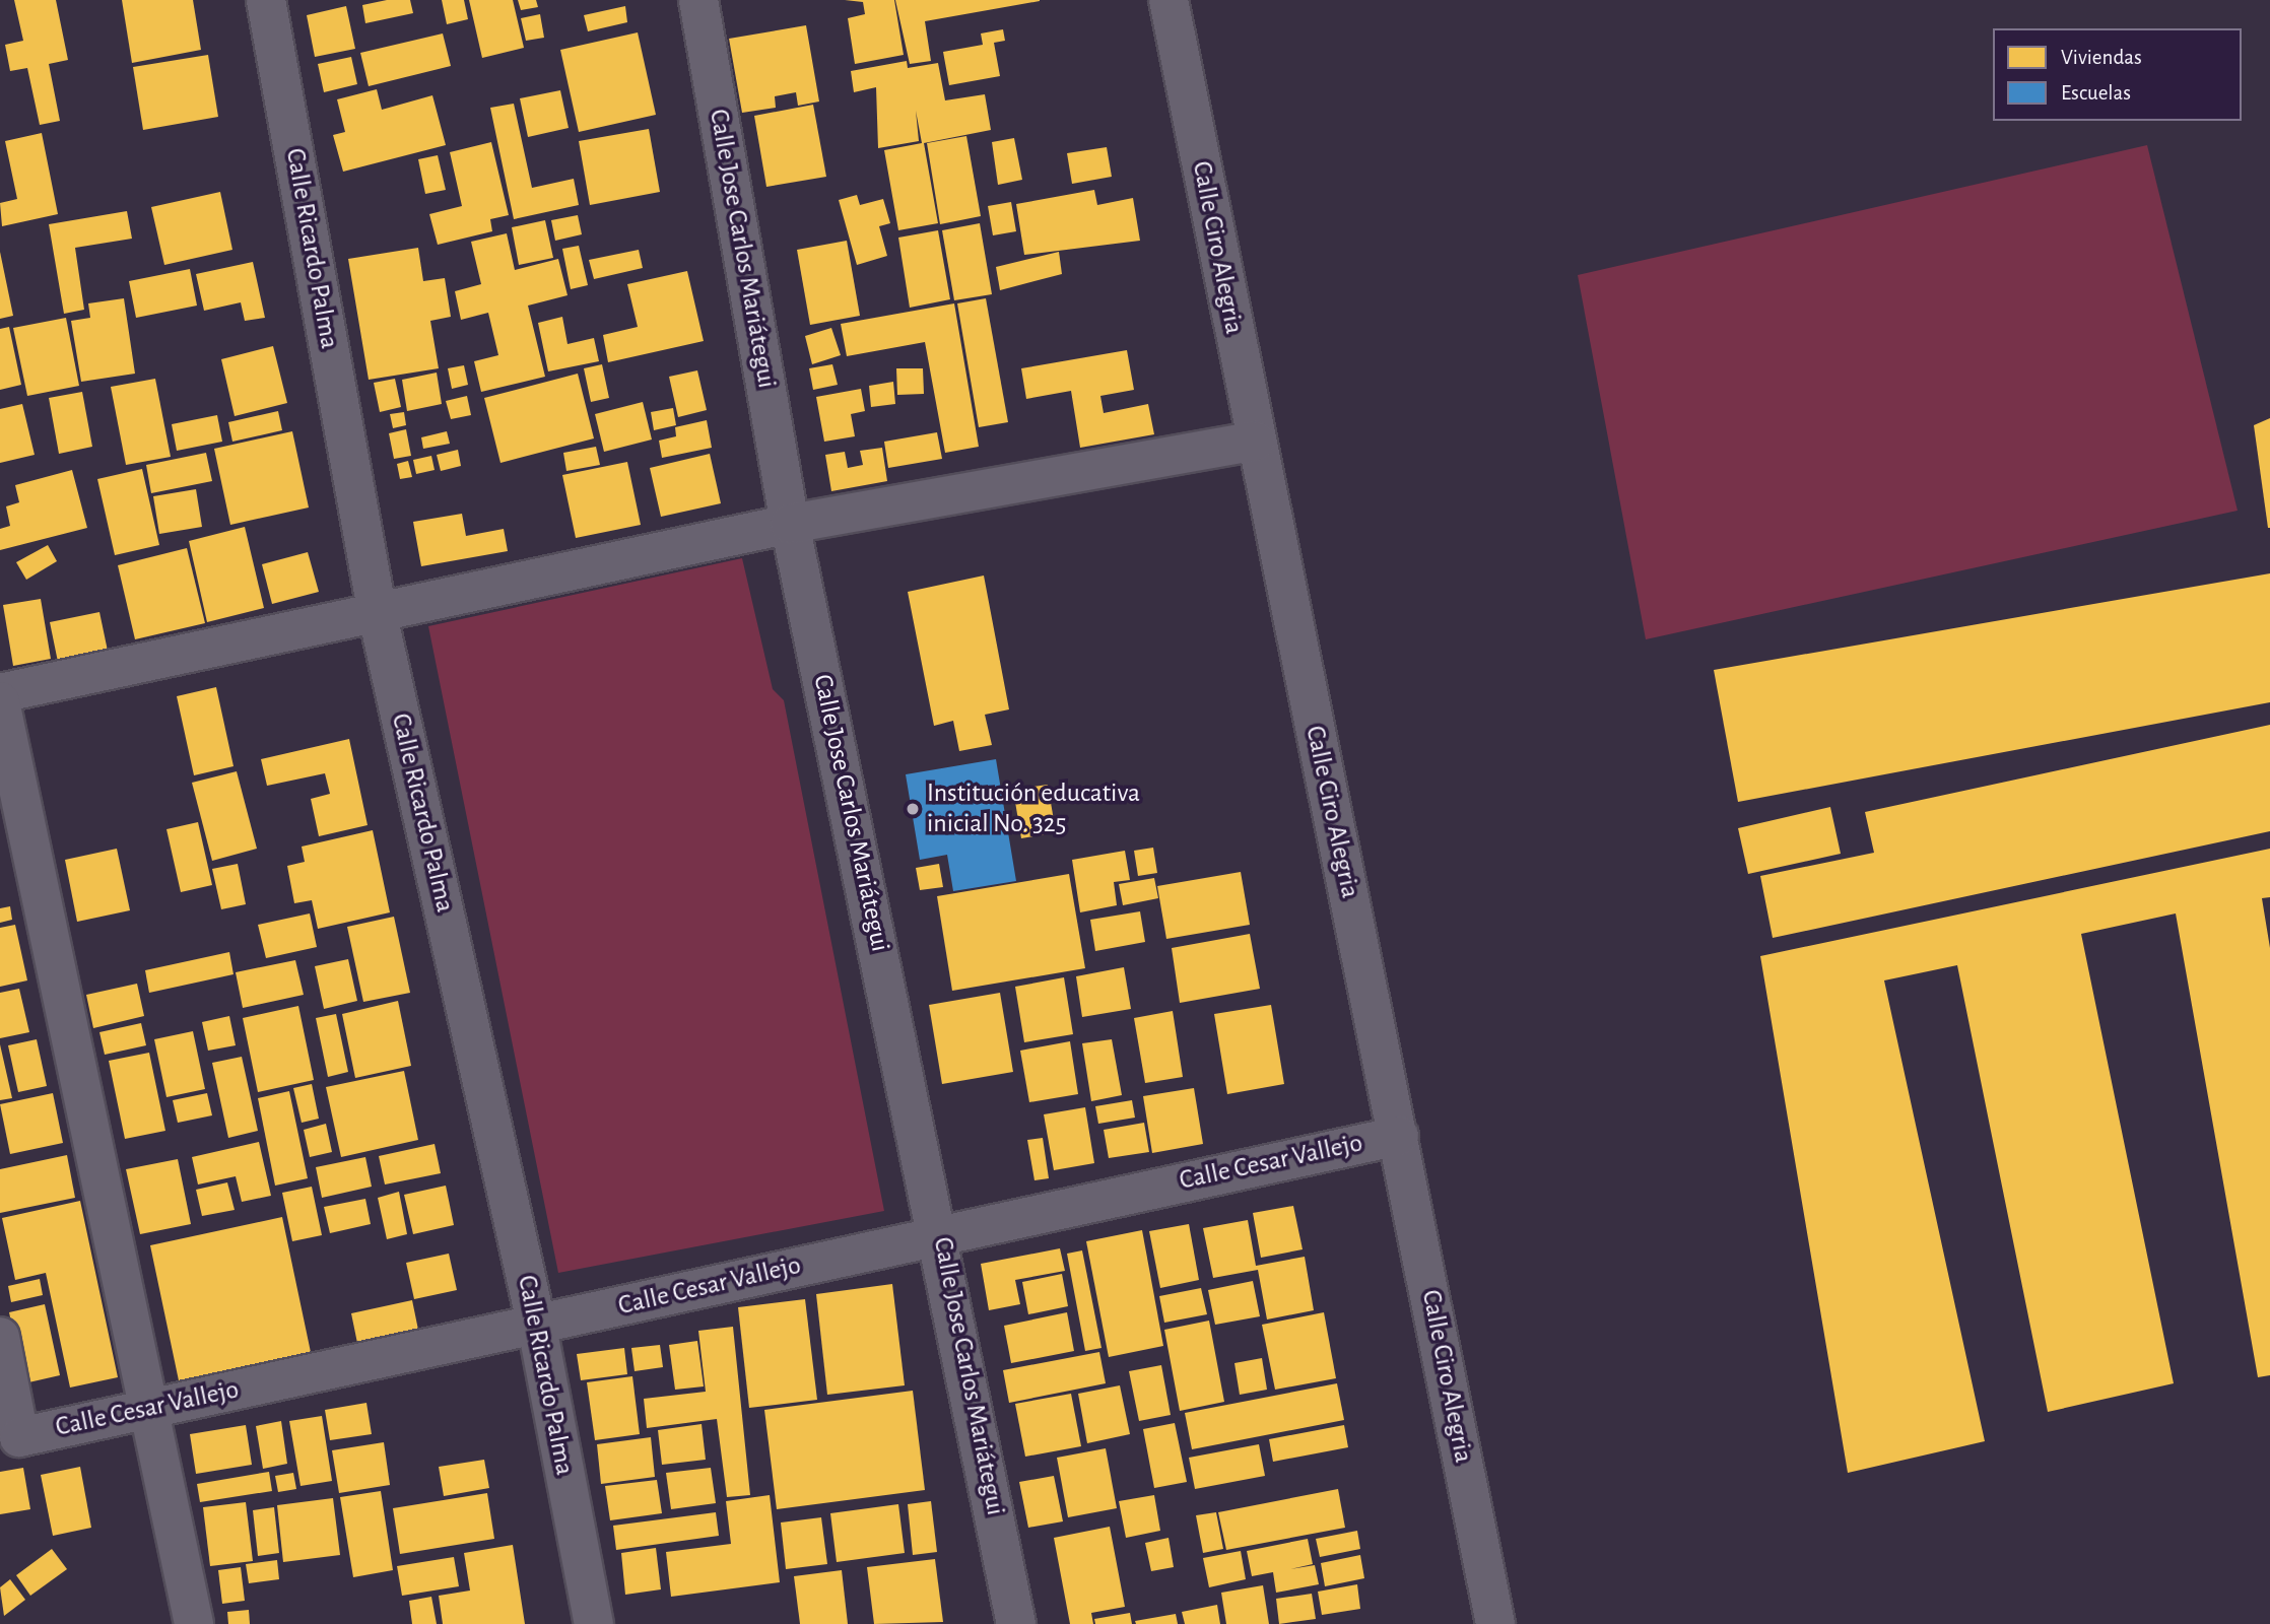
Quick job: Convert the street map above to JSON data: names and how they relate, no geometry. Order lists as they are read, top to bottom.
{
  "streets": {
    "street": [
      "Calle Ciro Alegria",
      "Calle Ricardo Palma",
      "Calle Jose Carlos Mariátegui",
      "Calle Cesar Vallejo"
    ]
  },
  "crossings": [
    ["Calle Ciro Alegria", "Calle Cesar Vallejo"],
    ["Calle Ricardo Palma", "Calle Cesar Vallejo"],
    ["Calle Jose Carlos Mariátegui", "Calle Cesar Vallejo"]
  ],
  "places": ["Institución educativa inicial No. 325"],
  "legend": ["Viviendas", "Escuelas"]
}
